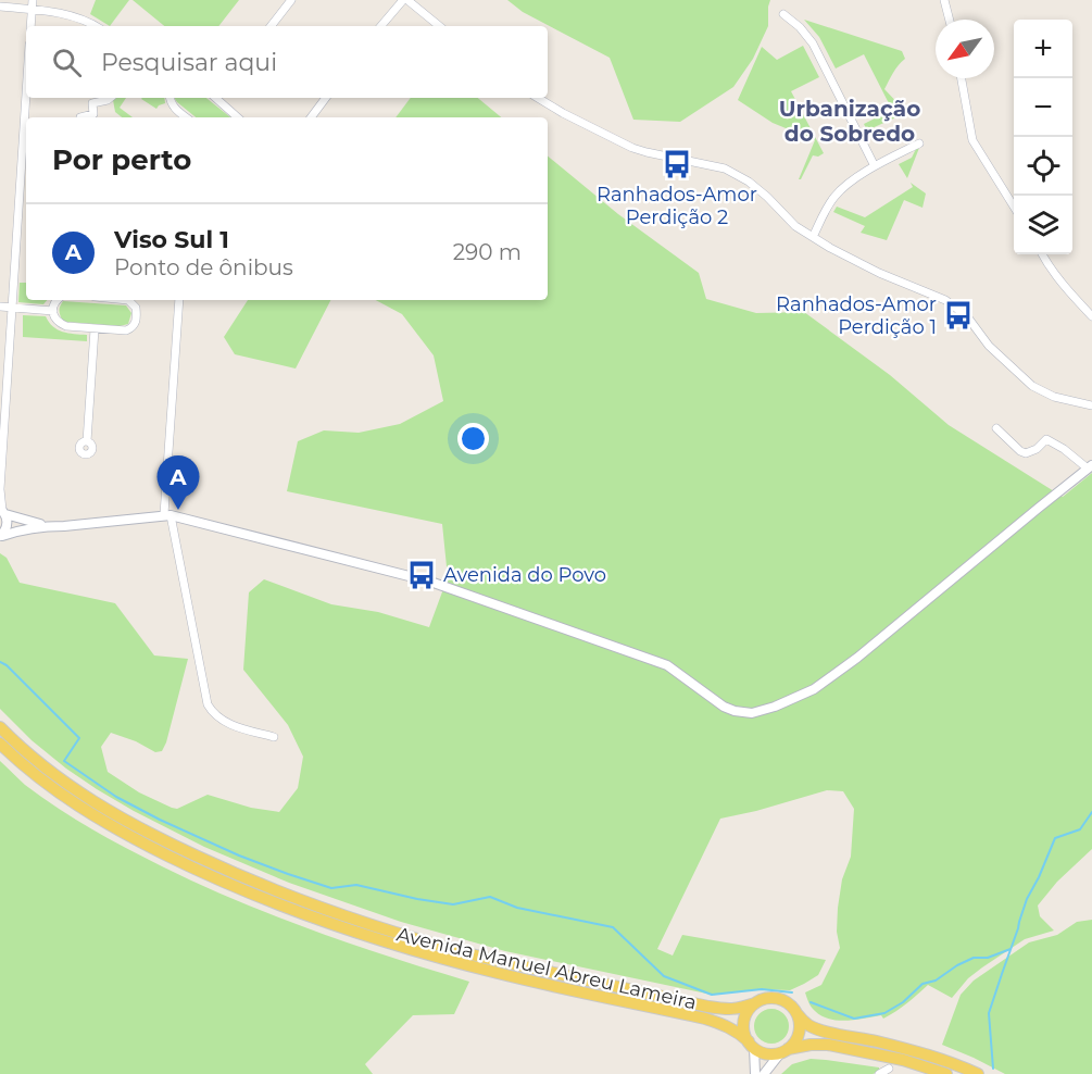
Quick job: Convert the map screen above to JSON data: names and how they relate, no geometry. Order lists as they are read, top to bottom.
{
  "streets": {
    "main road": ["Avenida Manuel Abreu Lameira"]
  },
  "districts": ["Urbanização do Sobredo"],
  "places": {
    "bus stop": ["Ranhados-Amor Perdição 2", "Ranhados-Amor Perdição 1", "Avenida do Povo"]
  },
  "north": "bottom left",
  "page": {
    "map_buttons": ["+", "−"],
    "search": "Pesquisar aqui",
    "heading": "Por perto",
    "list": [
      {
        "mark": "A",
        "name": "Viso Sul 1",
        "note": "Ponto de ônibus",
        "value": "290 m"
      }
    ],
    "pins": "A"
  }
}
